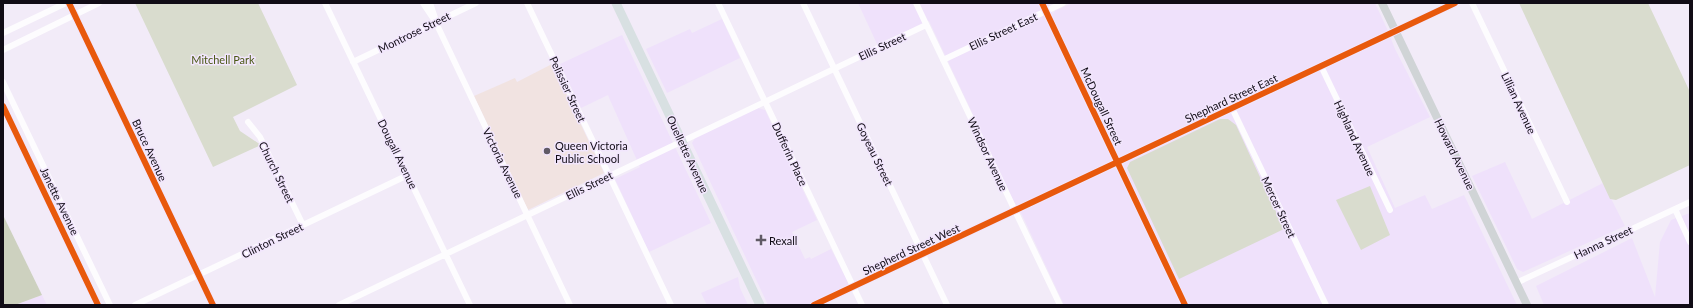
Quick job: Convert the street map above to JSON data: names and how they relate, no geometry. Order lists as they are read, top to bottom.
{
  "streets": {
    "main road": ["Ouellette Avenue", "Howard Avenue"],
    "street": [
      "Ellis Street East",
      "Montrose Street",
      "Ellis Street",
      "Pelissier Street",
      "Shephard Street East",
      "Lillian Avenue",
      "McDougall Street",
      "Highland Avenue",
      "Bruce Avenue",
      "Dougall Avenue",
      "Dufferin Place",
      "Goyeau Street",
      "Windsor Avenue",
      "Victoria Avenue",
      "Church Street",
      "Janette Avenue",
      "Mercer Street",
      "Clinton Street",
      "Hanna Street",
      "Shepherd Street West"
    ]
  },
  "crossings": [
    ["Ellis Street East", "McDougall Street"],
    ["Ellis Street East", "Windsor Avenue"],
    ["Montrose Street", "Dougall Avenue"],
    ["Montrose Street", "Victoria Avenue"],
    ["Ellis Street", "Pelissier Street"],
    ["Ellis Street", "Dougall Avenue"],
    ["Ellis Street", "Ouellette Avenue"],
    ["Ellis Street", "Dufferin Place"],
    ["Ellis Street", "Goyeau Street"],
    ["Ellis Street", "Windsor Avenue"],
    ["Ellis Street", "Victoria Avenue"],
    ["Shephard Street East", "McDougall Street"],
    ["Shephard Street East", "Highland Avenue"],
    ["Shephard Street East", "Windsor Avenue"],
    ["Shephard Street East", "Howard Avenue"],
    ["Shephard Street East", "Mercer Street"],
    ["Shephard Street East", "Shepherd Street West"],
    ["Bruce Avenue", "Clinton Street"],
    ["Dougall Avenue", "Clinton Street"],
    ["Dufferin Place", "Shepherd Street West"],
    ["Goyeau Street", "Shepherd Street West"],
    ["Windsor Avenue", "Shepherd Street West"],
    ["Howard Avenue", "Hanna Street"],
    ["Church Street", "Clinton Street"]
  ],
  "parks": ["Mitchell Park"],
  "places": {
    "other": ["Queen Victoria Public School"],
    "health": ["Rexall"]
  }
}
